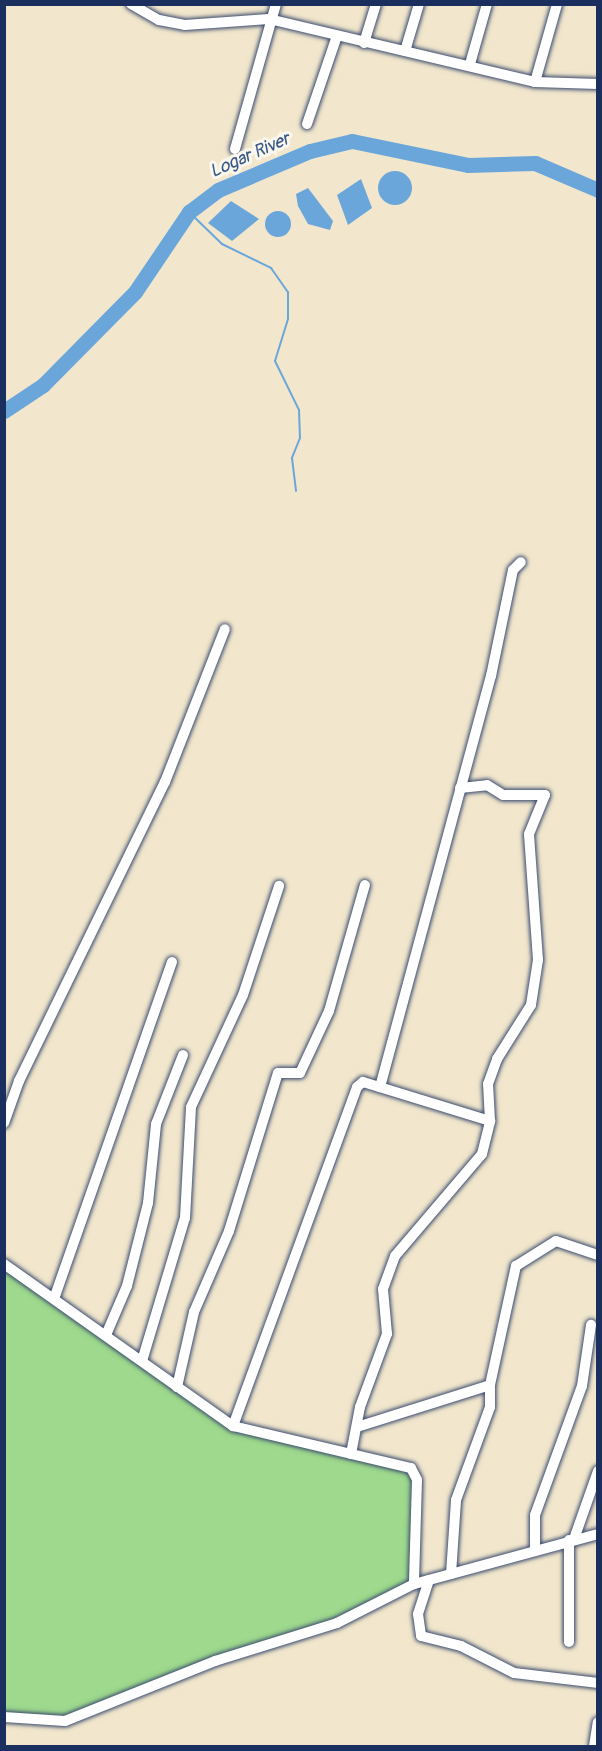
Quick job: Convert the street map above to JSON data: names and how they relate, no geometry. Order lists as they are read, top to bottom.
{
  "water": ["Logar River"]
}
